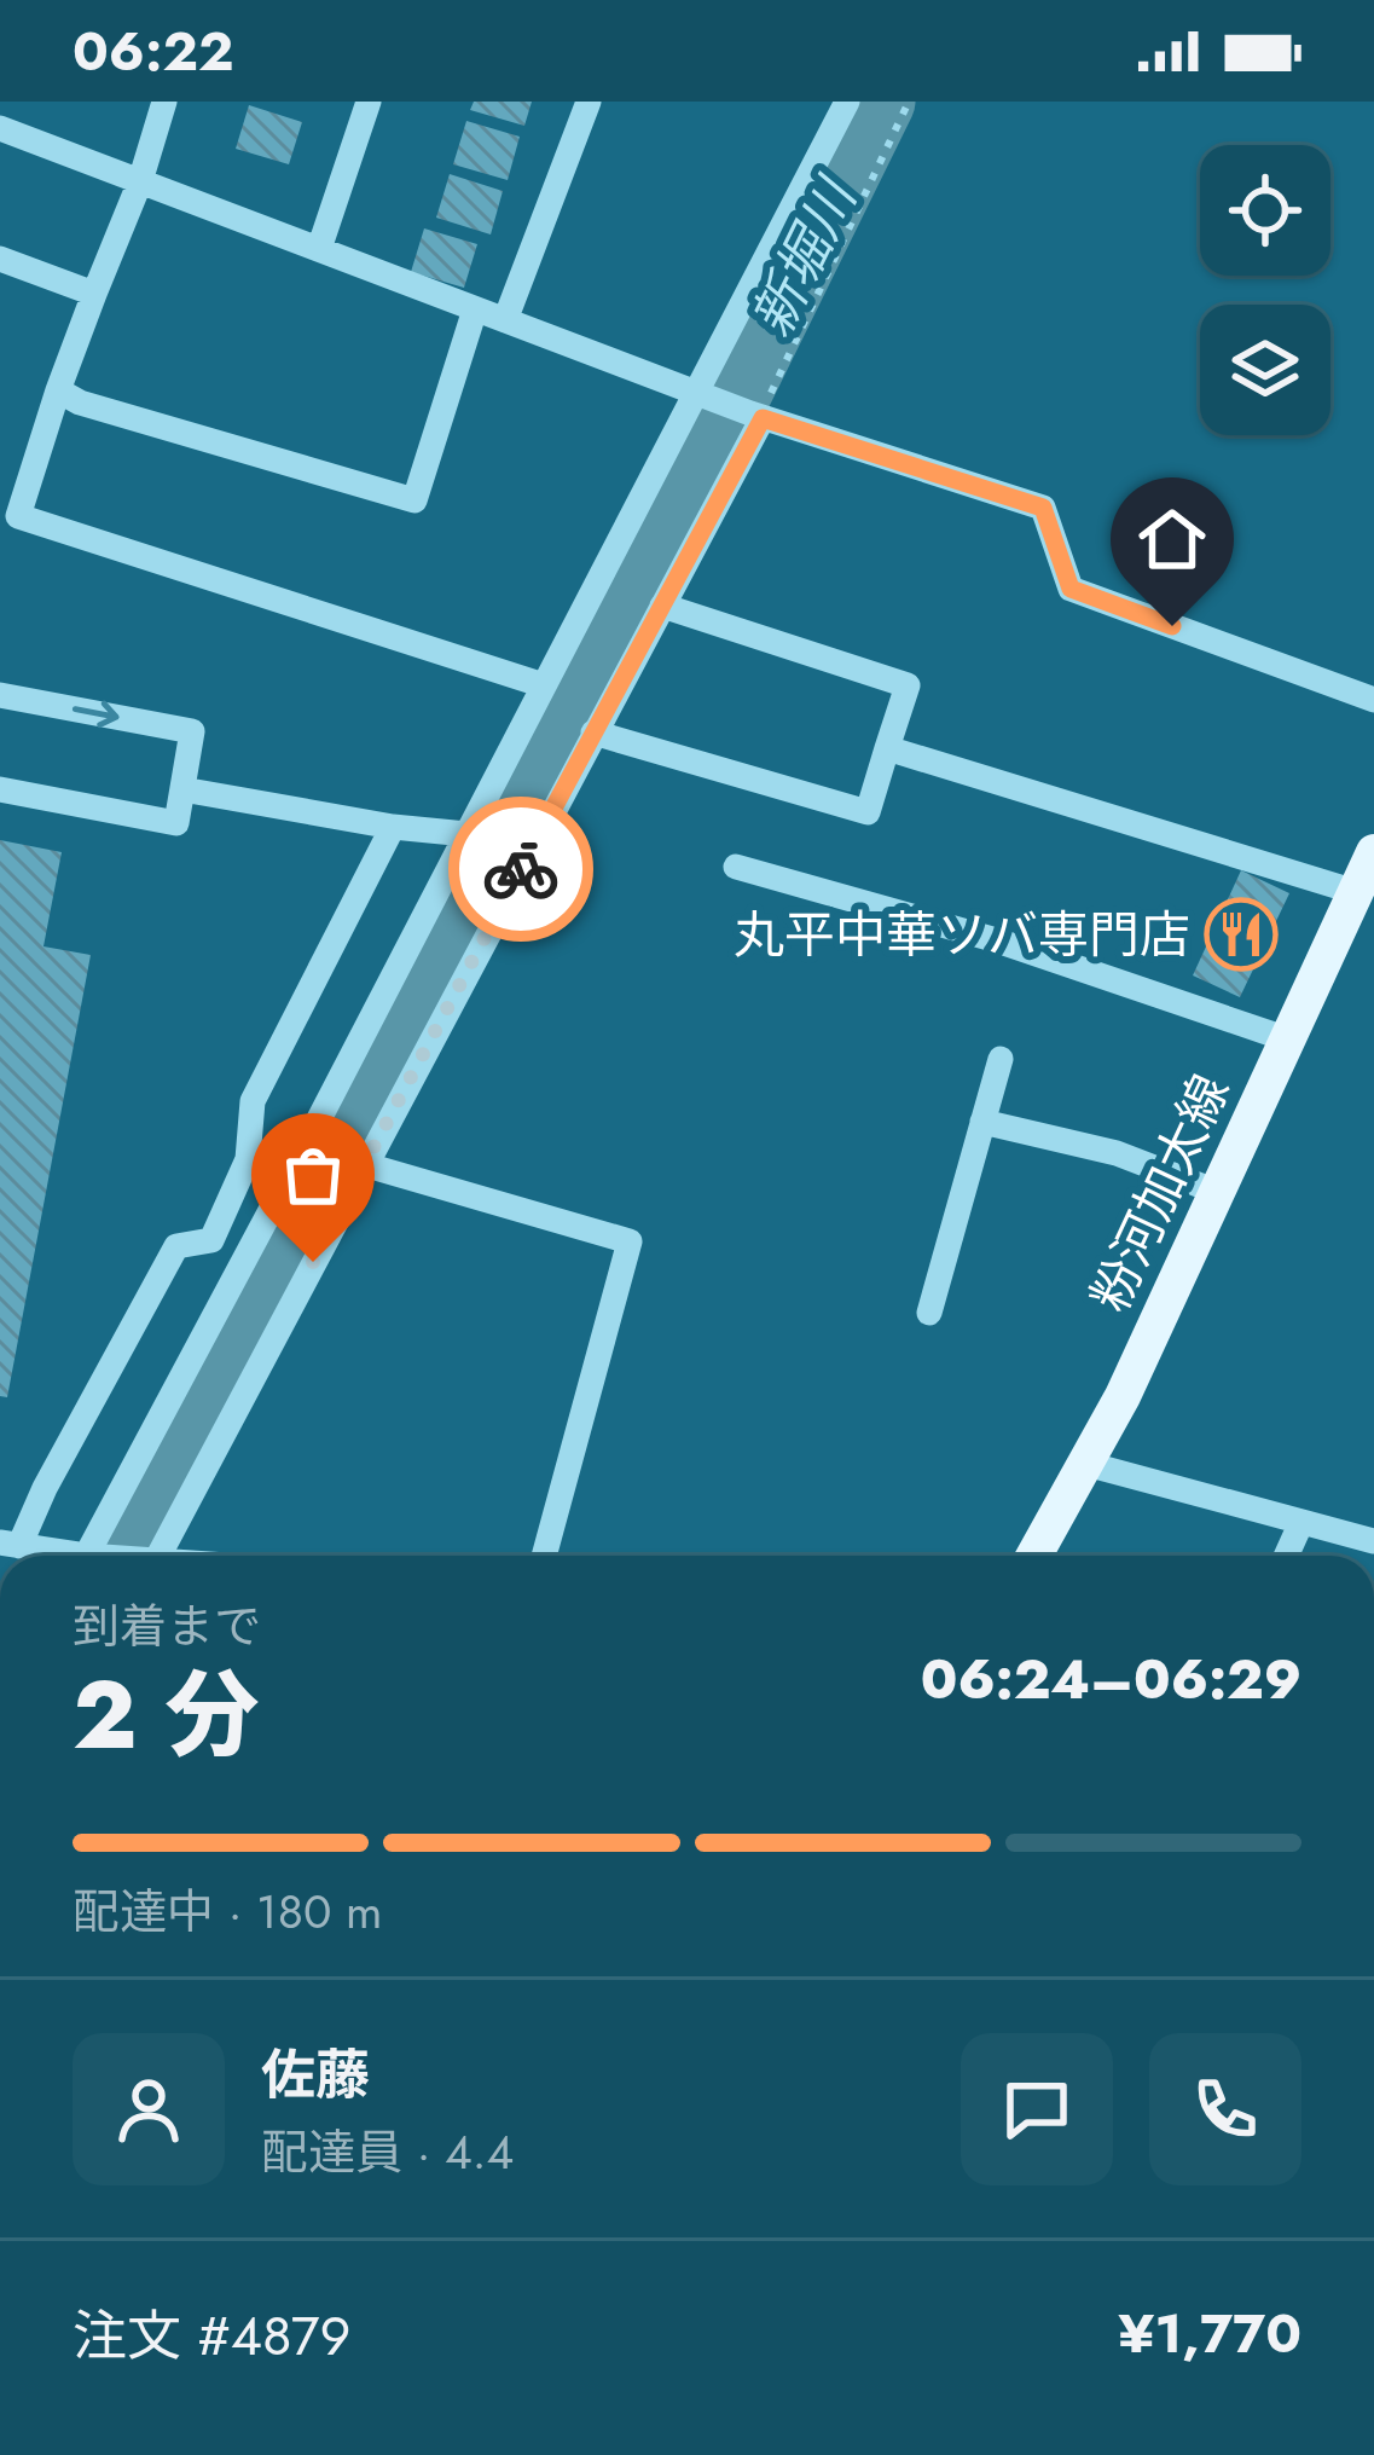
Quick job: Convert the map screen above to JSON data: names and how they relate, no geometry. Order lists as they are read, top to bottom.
{
  "streets": {
    "main road": ["粉河加太線"]
  },
  "water": ["新堀川"],
  "places": {
    "restaurant": ["丸平中華ソバ専門店"]
  },
  "page": {
    "status": "06:22",
    "heading": ["2 分", "到着まで", "06:24–06:29"],
    "panel": [
      "佐藤",
      "配達員 · 4.4",
      "注文 #4879",
      "¥1,770"
    ],
    "bar": "配達中 · 180 m"
  }
}
